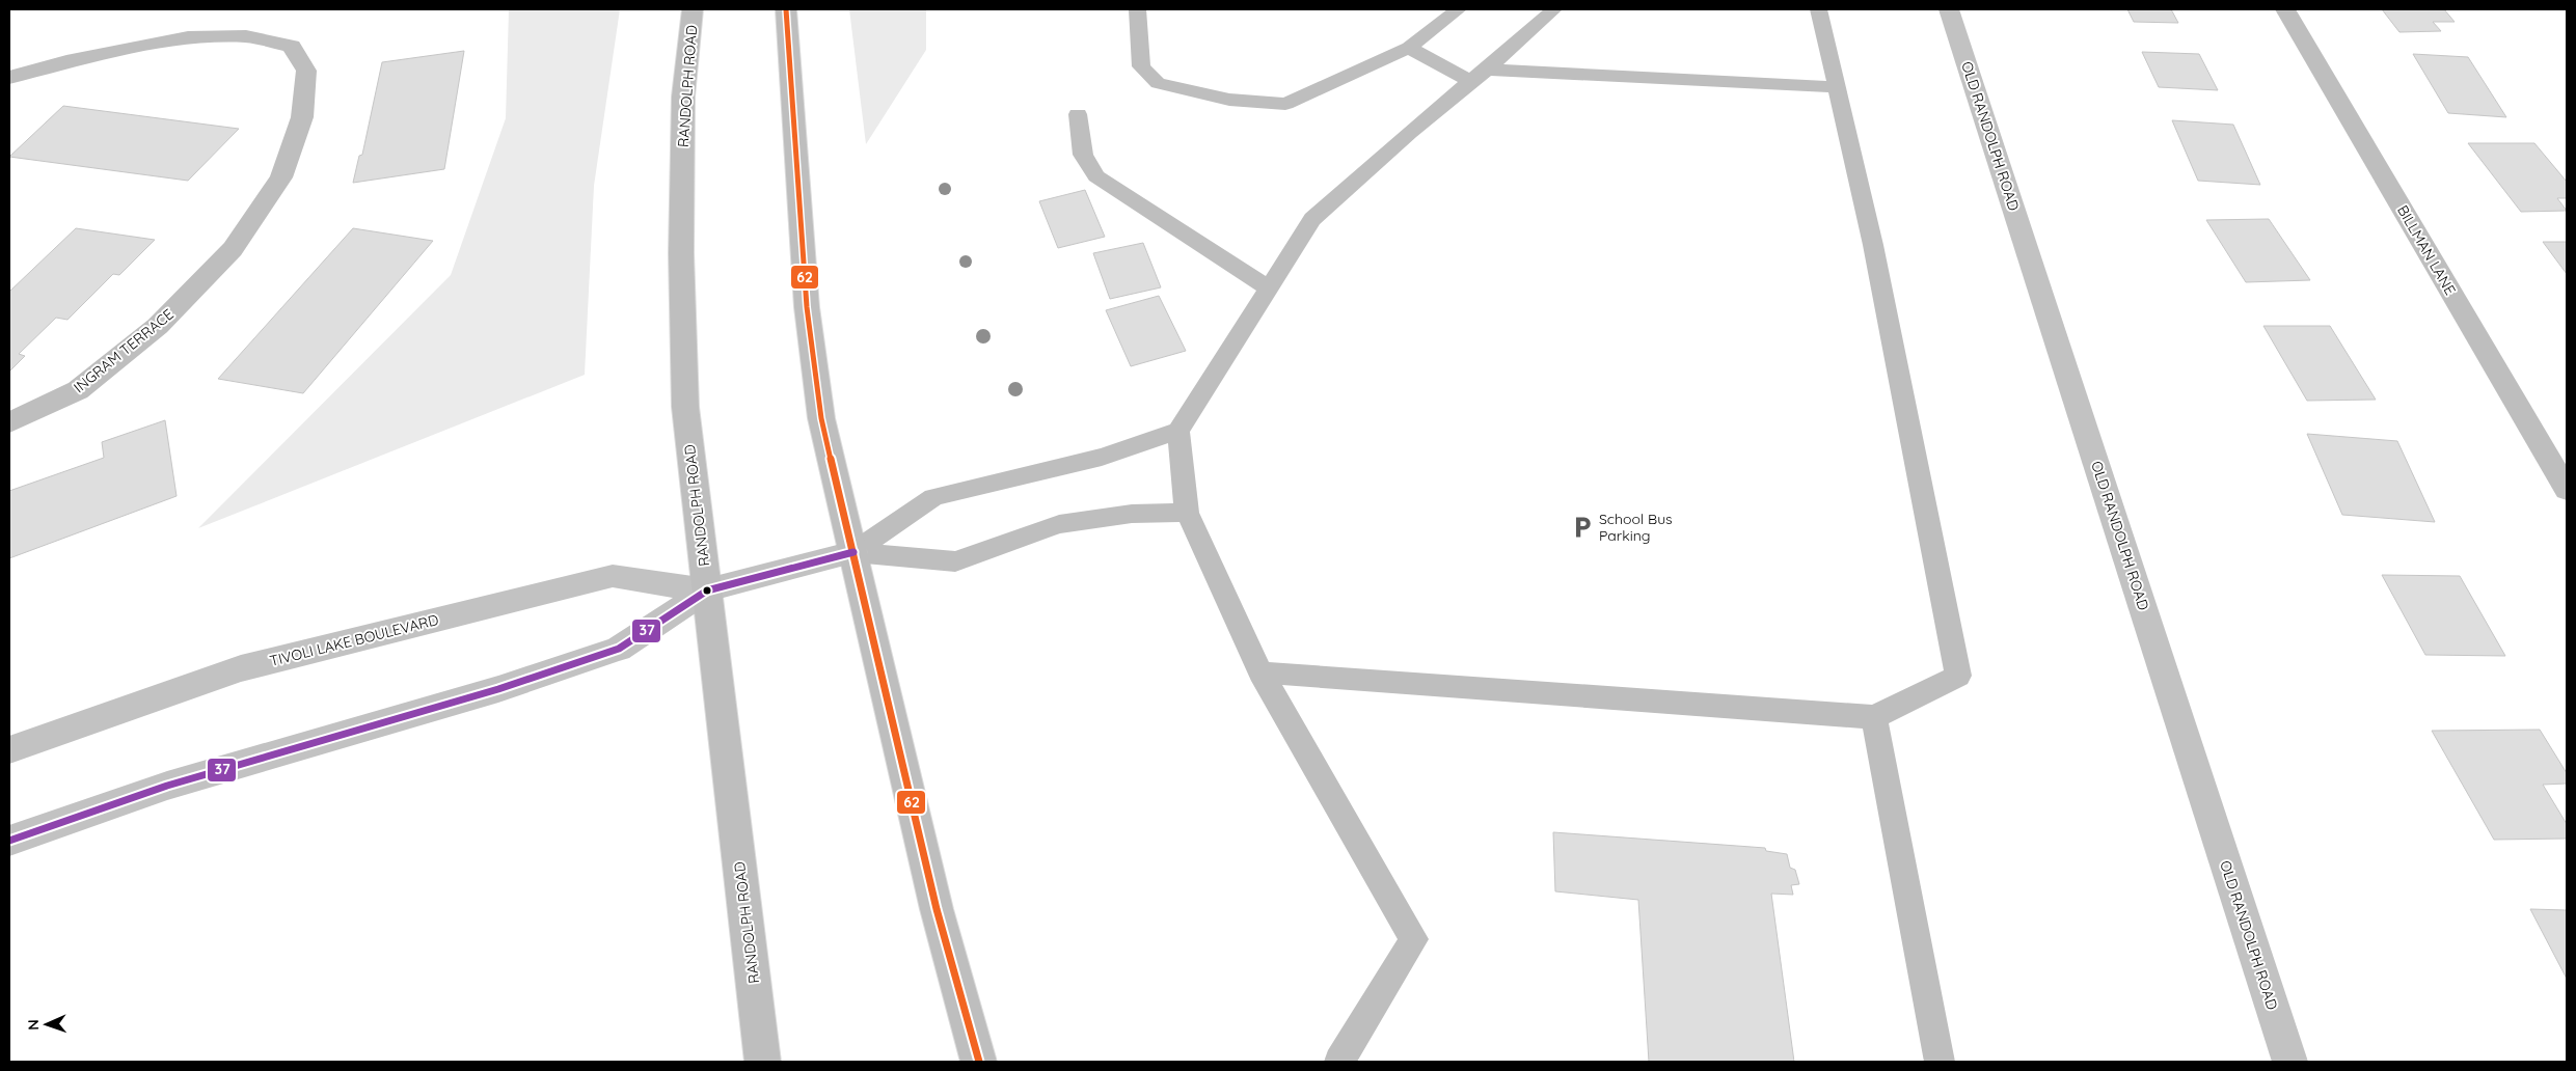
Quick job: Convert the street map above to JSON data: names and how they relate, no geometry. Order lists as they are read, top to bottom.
{
  "streets": {
    "main road": ["RANDOLPH ROAD", "BILLMAN LANE", "INGRAM TERRACE"],
    "street": ["OLD RANDOLPH ROAD", "TIVOLI LAKE BOULEVARD"]
  },
  "crossings": [
    ["RANDOLPH ROAD", "TIVOLI LAKE BOULEVARD"]
  ],
  "places": {
    "parking": ["School Bus Parking"]
  },
  "lines": ["transit line 62", "transit line 37"],
  "north": "left"
}
